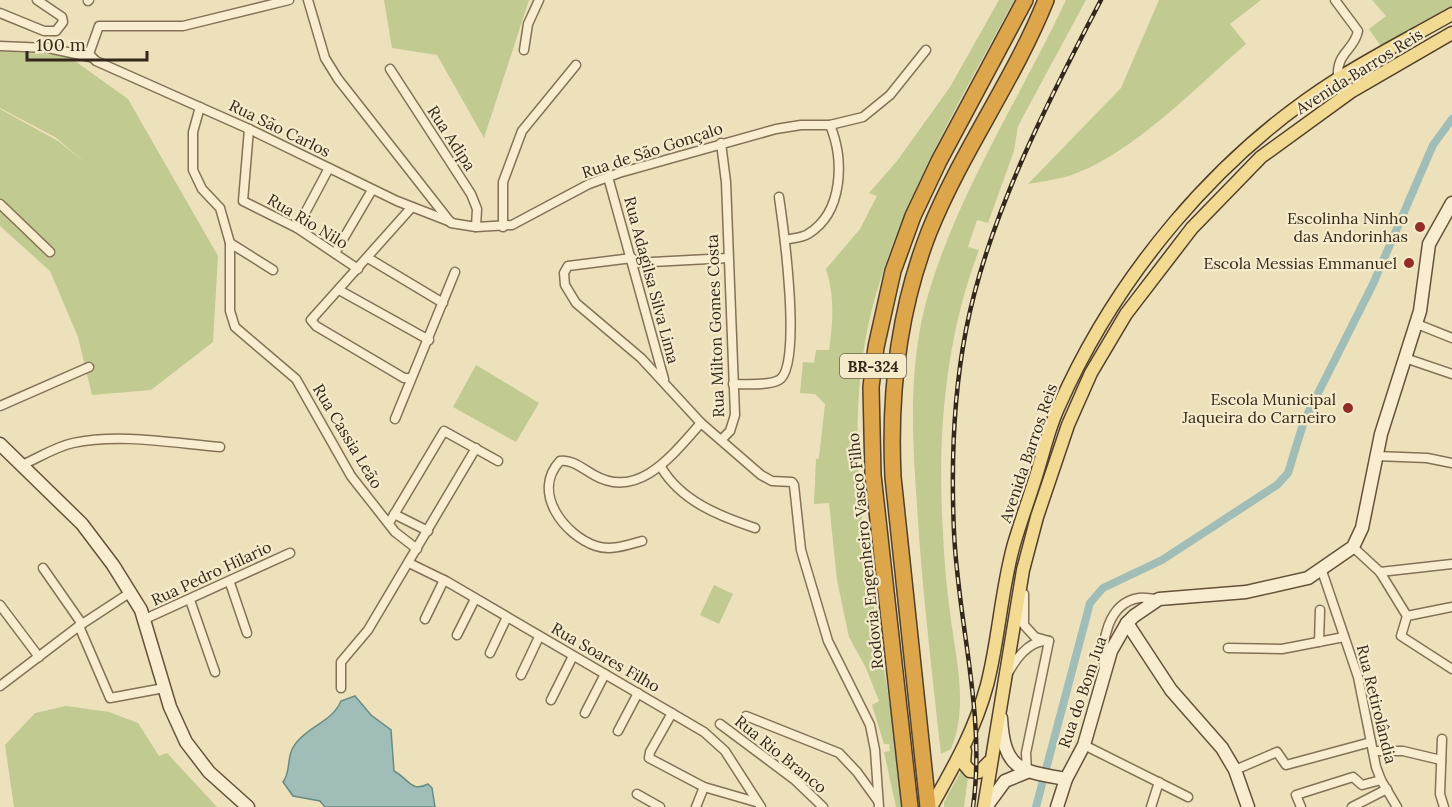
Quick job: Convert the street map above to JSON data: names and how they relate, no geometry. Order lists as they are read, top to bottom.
{
  "streets": {
    "highway": ["BR-324", "Rodovia Engenheiro Vasco Filho"],
    "main road": ["Avenida Barros Reis"],
    "street": [
      "Rua São Carlos",
      "Rua Adipa",
      "Rua de São Gonçalo",
      "Rua Rio Nilo",
      "Rua Adagilsa Silva Lima",
      "Rua Milton Gomes Costa",
      "Rua Cassia Leão",
      "Rua Pedro Hilario",
      "Rua Soares Filho",
      "Rua do Bom Jua",
      "Rua Retirolândia",
      "Rua Rio Branco"
    ]
  },
  "crossings": [
    ["Avenida Barros Reis", "Rodovia Engenheiro Vasco Filho"],
    ["Rua São Carlos", "Rua de São Gonçalo"],
    ["Rua São Carlos", "Rua Rio Nilo"],
    ["Rua São Carlos", "Rua Cassia Leão"],
    ["Rua Adipa", "Rua de São Gonçalo"],
    ["Rua de São Gonçalo", "Rua Adagilsa Silva Lima"],
    ["Rua de São Gonçalo", "Rua Milton Gomes Costa"],
    ["Rua Adagilsa Silva Lima", "Rua Milton Gomes Costa"]
  ],
  "places": ["Escolinha Ninho das Andorinhas", "Escola Messias Emmanuel", "Escola Municipal Jaqueira do Carneiro"],
  "scale_bar": "100 m"
}
